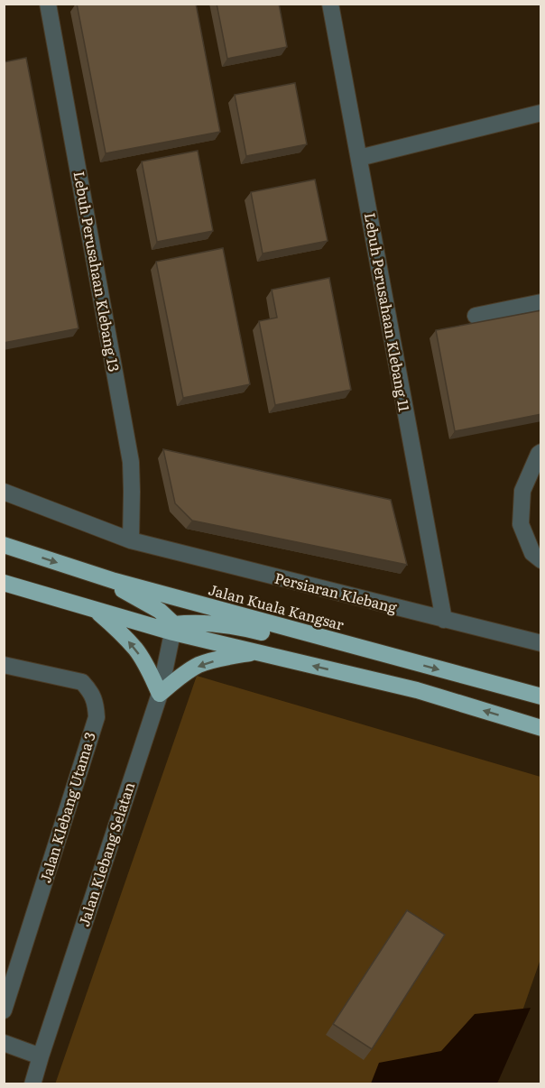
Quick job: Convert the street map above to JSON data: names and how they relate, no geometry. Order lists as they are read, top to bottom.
{
  "streets": {
    "highway": ["Jalan Kuala Kangsar"],
    "street": [
      "Lebuh Perusahaan Klebang 13",
      "Lebuh Perusahaan Klebang 11",
      "Persiaran Klebang",
      "Jalan Klebang Utama 3",
      "Jalan Klebang Selatan"
    ]
  },
  "crossings": [
    ["Lebuh Perusahaan Klebang 13", "Persiaran Klebang"],
    ["Lebuh Perusahaan Klebang 11", "Persiaran Klebang"]
  ]
}
